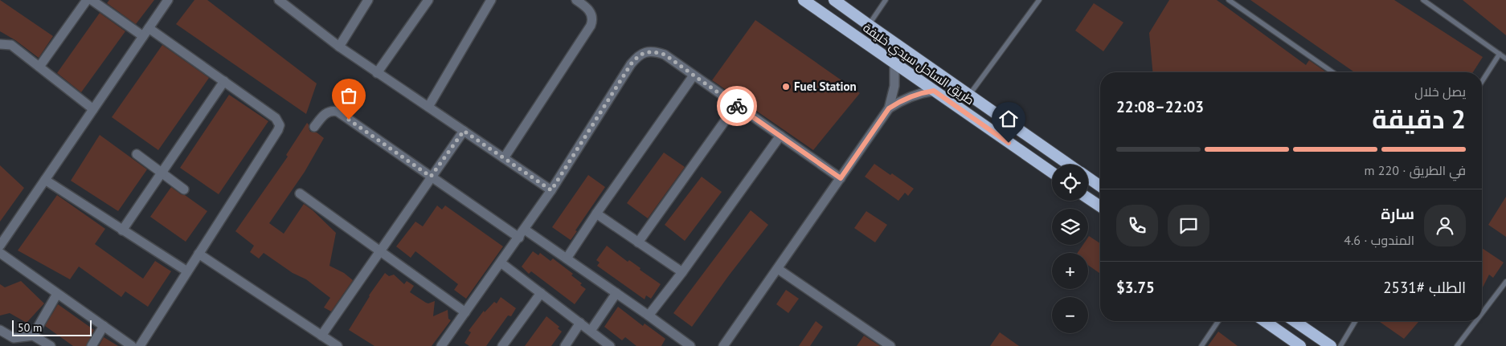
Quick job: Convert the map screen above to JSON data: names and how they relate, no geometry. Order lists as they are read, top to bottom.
{
  "streets": {
    "highway": ["طريق الساحل سيدي خليفة"]
  },
  "places": ["Fuel Station"],
  "scale_bar": "50 m",
  "page": {
    "heading": ["2 دقيقة", "يصل خلال", "22:03–22:08"],
    "panel": [
      "سارة",
      "المندوب · 4.6",
      "الطلب #2531",
      "$3.75"
    ],
    "bar": "في الطريق · 220 m",
    "map_buttons": ["+", "−"],
    "scale": "50 m"
  }
}
